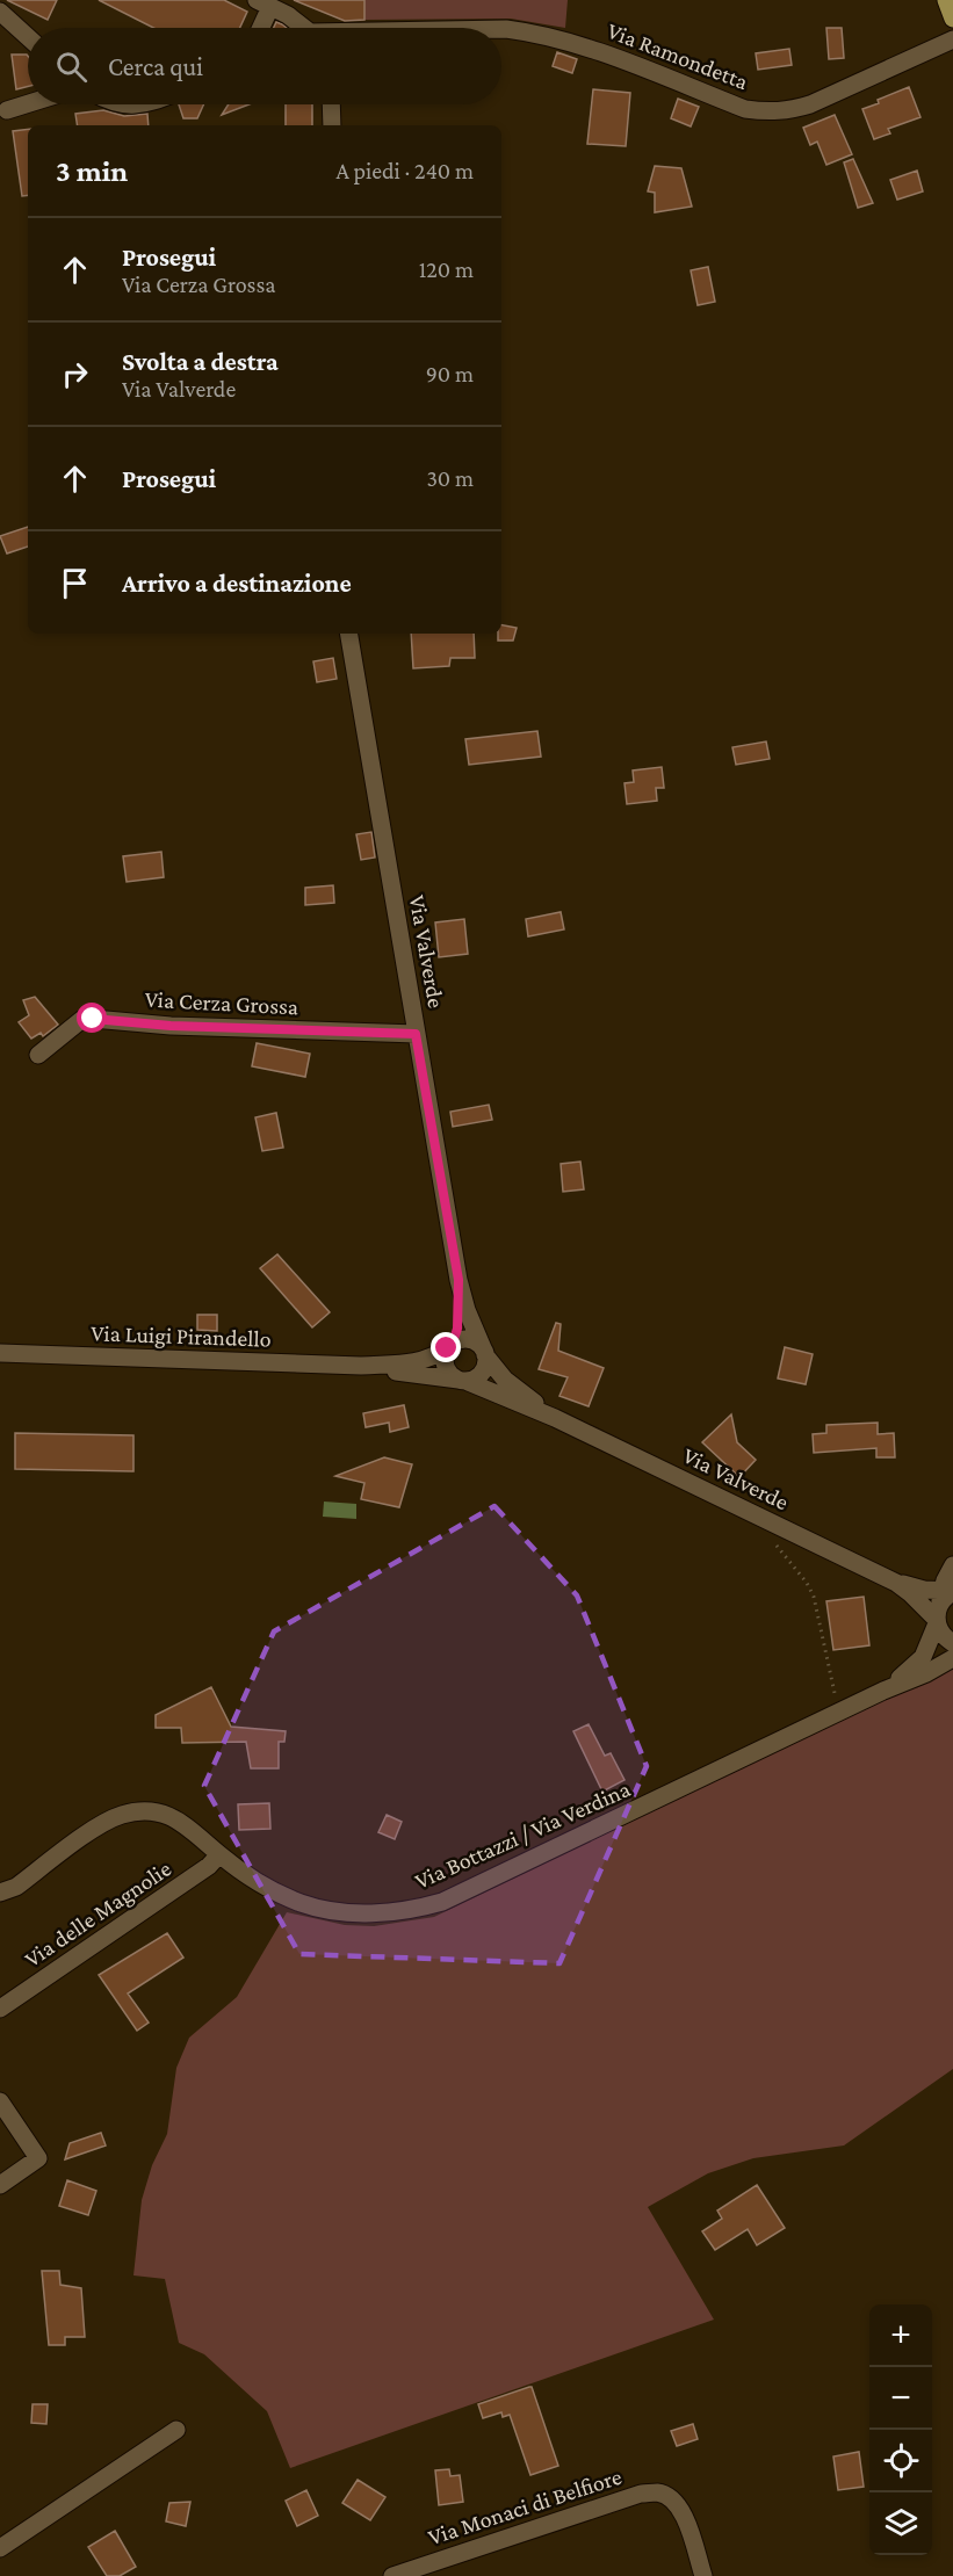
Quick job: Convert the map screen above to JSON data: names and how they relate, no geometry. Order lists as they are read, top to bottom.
{
  "streets": {
    "street": [
      "Via Ramondetta",
      "Via Valverde",
      "Via Cerza Grossa",
      "Via Luigi Pirandello",
      "Via Bottazzi / Via Verdina",
      "Via delle Magnolie",
      "Via Monaci di Belfiore"
    ]
  },
  "crossings": [
    ["Via Valverde", "Via Cerza Grossa"],
    ["Via Bottazzi / Via Verdina", "Via delle Magnolie"]
  ],
  "page": {
    "search": "Cerca qui",
    "heading": ["3 min", "A piedi · 240 m"],
    "list": [
      ["Prosegui", "Via Cerza Grossa", "120 m"],
      ["Svolta a destra", "Via Valverde", "90 m"],
      ["Prosegui", "30 m"],
      "Arrivo a destinazione"
    ],
    "map_buttons": ["+", "−"]
  }
}
